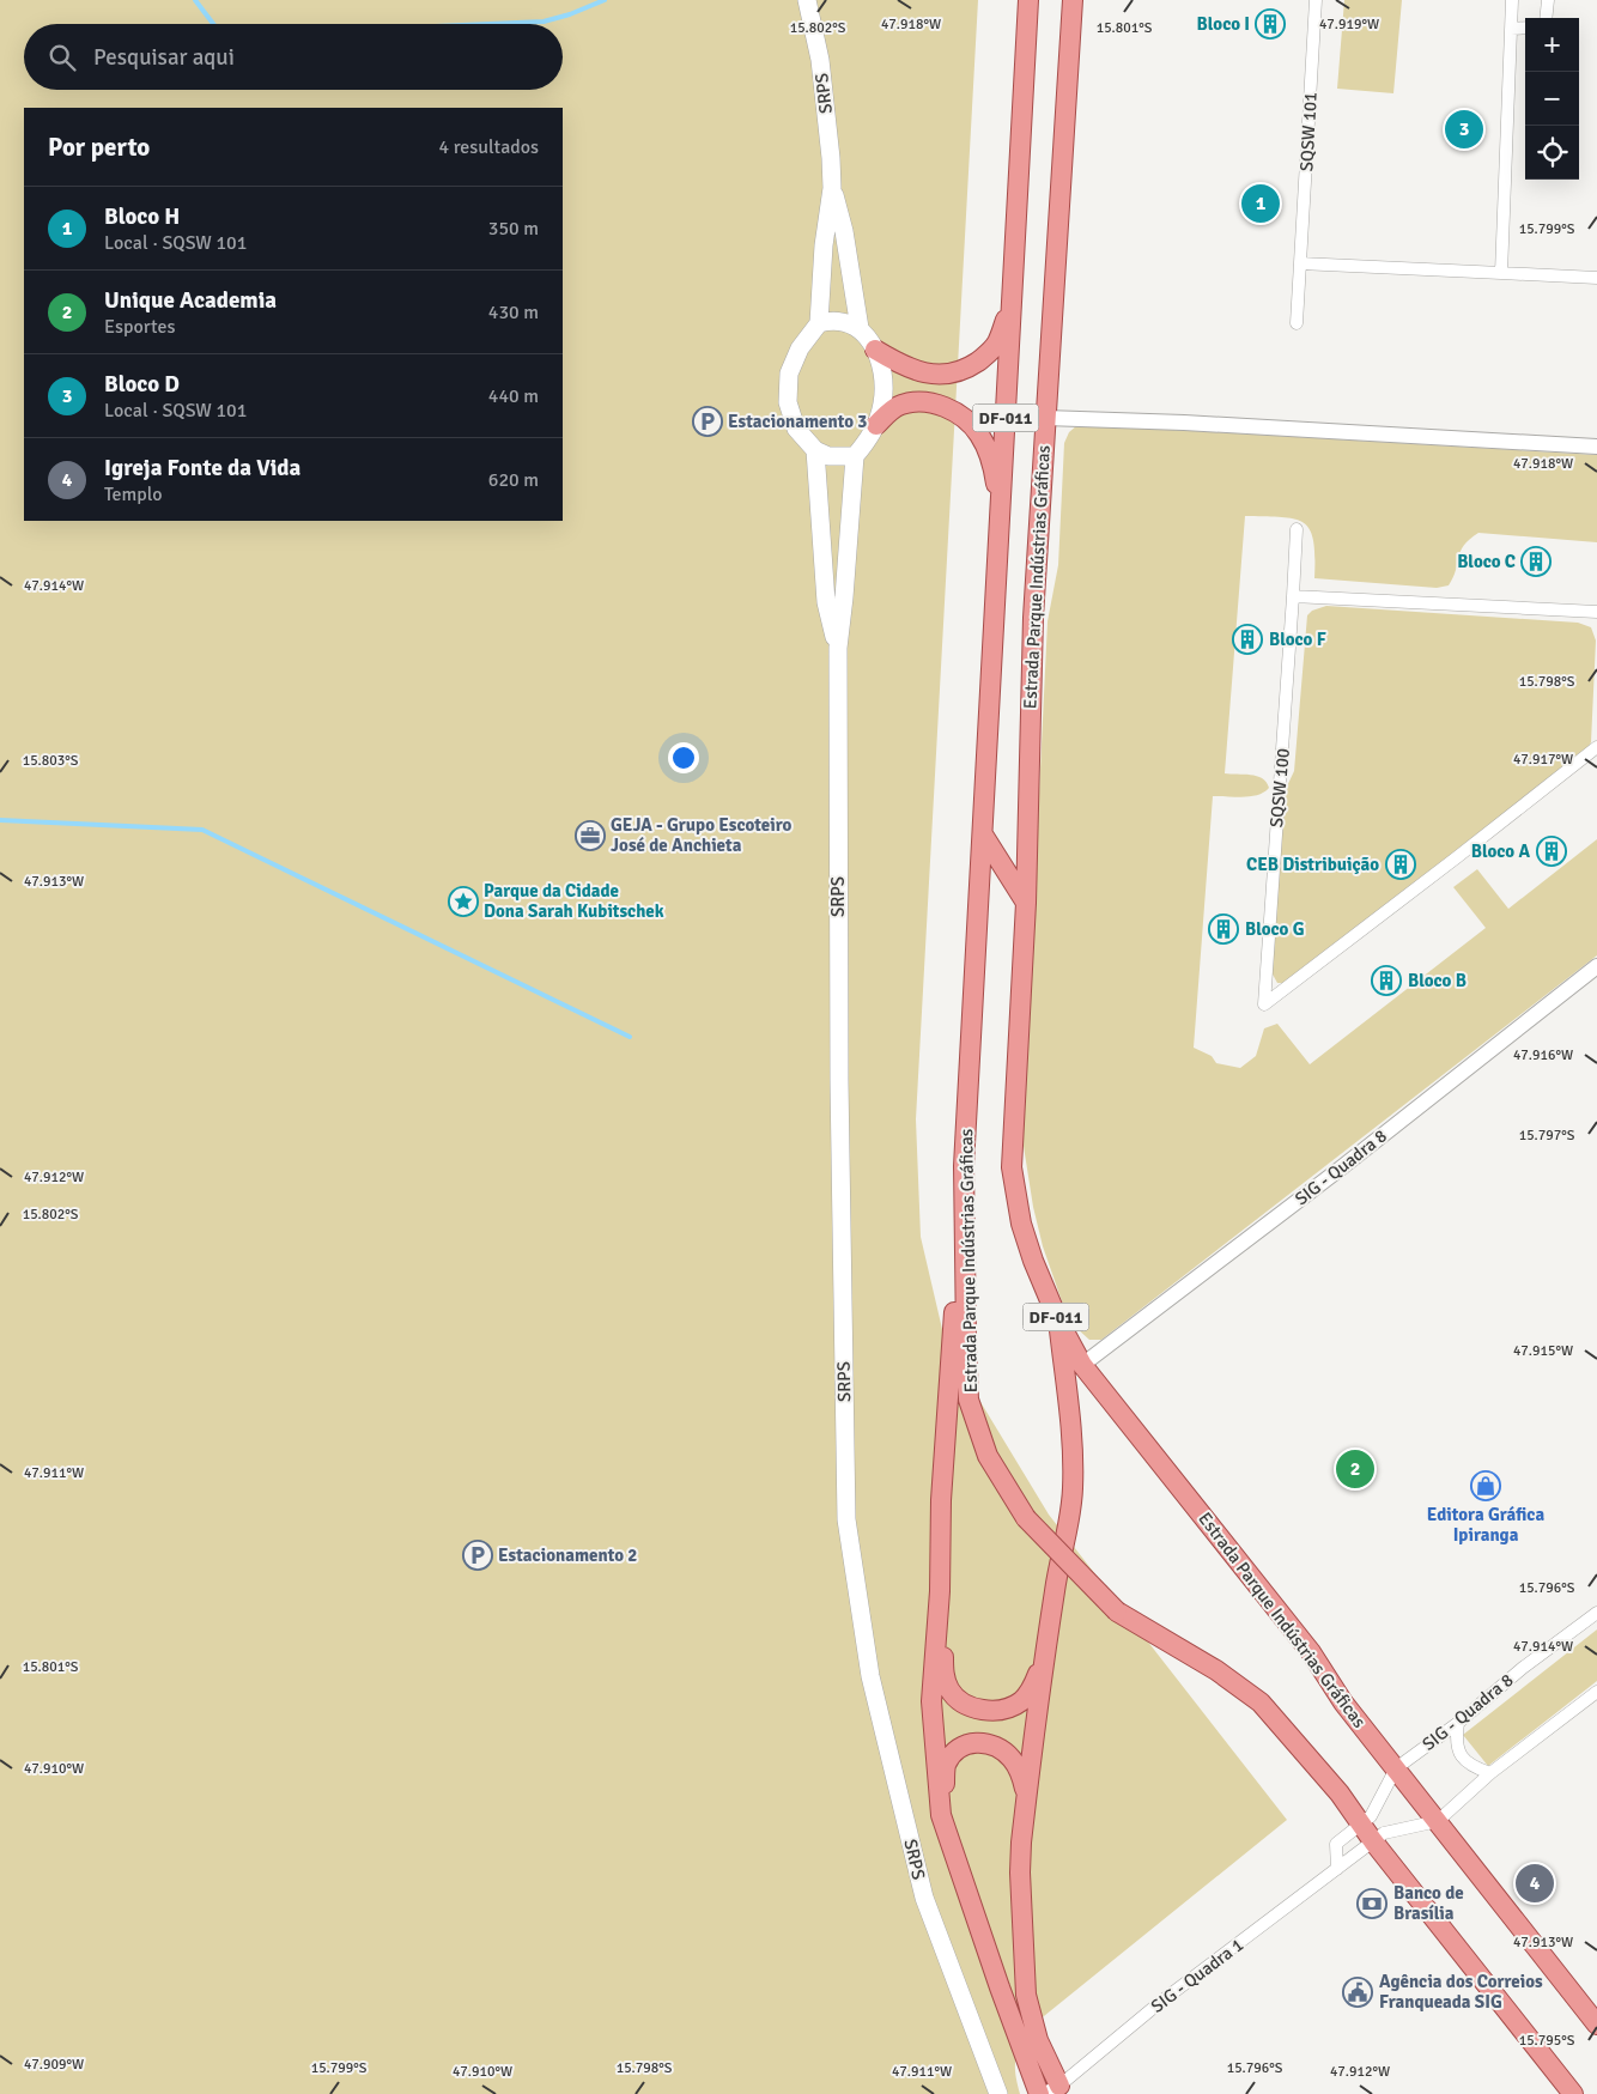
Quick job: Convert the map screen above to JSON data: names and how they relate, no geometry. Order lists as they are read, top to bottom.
{
  "streets": {
    "main road": ["SRPS", "DF-011", "Estrada Parque Indústrias Gráficas"],
    "street": [
      "SQSW 101",
      "SQSW 100",
      "SIG - Quadra 8",
      "SIG - Quadra 1"
    ]
  },
  "crossings": [
    ["Estrada Parque Indústrias Gráficas", "SIG - Quadra 8"],
    ["Estrada Parque Indústrias Gráficas", "SIG - Quadra 1"]
  ],
  "places": {
    "building": [
      "Bloco I",
      "Bloco C",
      "Bloco F",
      "Bloco A",
      "CEB Distribuição",
      "Bloco G",
      "Bloco B"
    ],
    "parking": ["Estacionamento 3", "Estacionamento 2"],
    "office": ["GEJA - Grupo Escoteiro José de Anchieta"],
    "place": ["Parque da Cidade Dona Sarah Kubitschek"],
    "shop": ["Editora Gráfica Ipiranga"],
    "bank": ["Banco de Brasília"],
    "public building": ["Agência dos Correios Franqueada SIG"]
  },
  "page": {
    "map_buttons": ["+", "−"],
    "search": "Pesquisar aqui",
    "pins": [
      "3",
      "1",
      "2",
      "4"
    ],
    "heading": ["Por perto", "4 resultados"],
    "list": [
      {
        "mark": "1",
        "name": "Bloco H",
        "note": "Local · SQSW 101",
        "value": "350 m"
      },
      {
        "mark": "2",
        "name": "Unique Academia",
        "note": "Esportes",
        "value": "430 m"
      },
      {
        "mark": "3",
        "name": "Bloco D",
        "note": "Local · SQSW 101",
        "value": "440 m"
      },
      {
        "mark": "4",
        "name": "Igreja Fonte da Vida",
        "note": "Templo",
        "value": "620 m"
      }
    ]
  },
  "coordinates": [
    "47.918°W",
    "47.919°W",
    "15.802°S",
    "15.801°S",
    "15.799°S",
    "47.914°W",
    "15.798°S",
    "47.917°W",
    "15.803°S",
    "47.913°W",
    "47.916°W",
    "15.797°S",
    "47.912°W",
    "47.915°W",
    "47.911°W",
    "15.796°S",
    "47.910°W",
    "15.795°S",
    "47.909°W"
  ]
}
